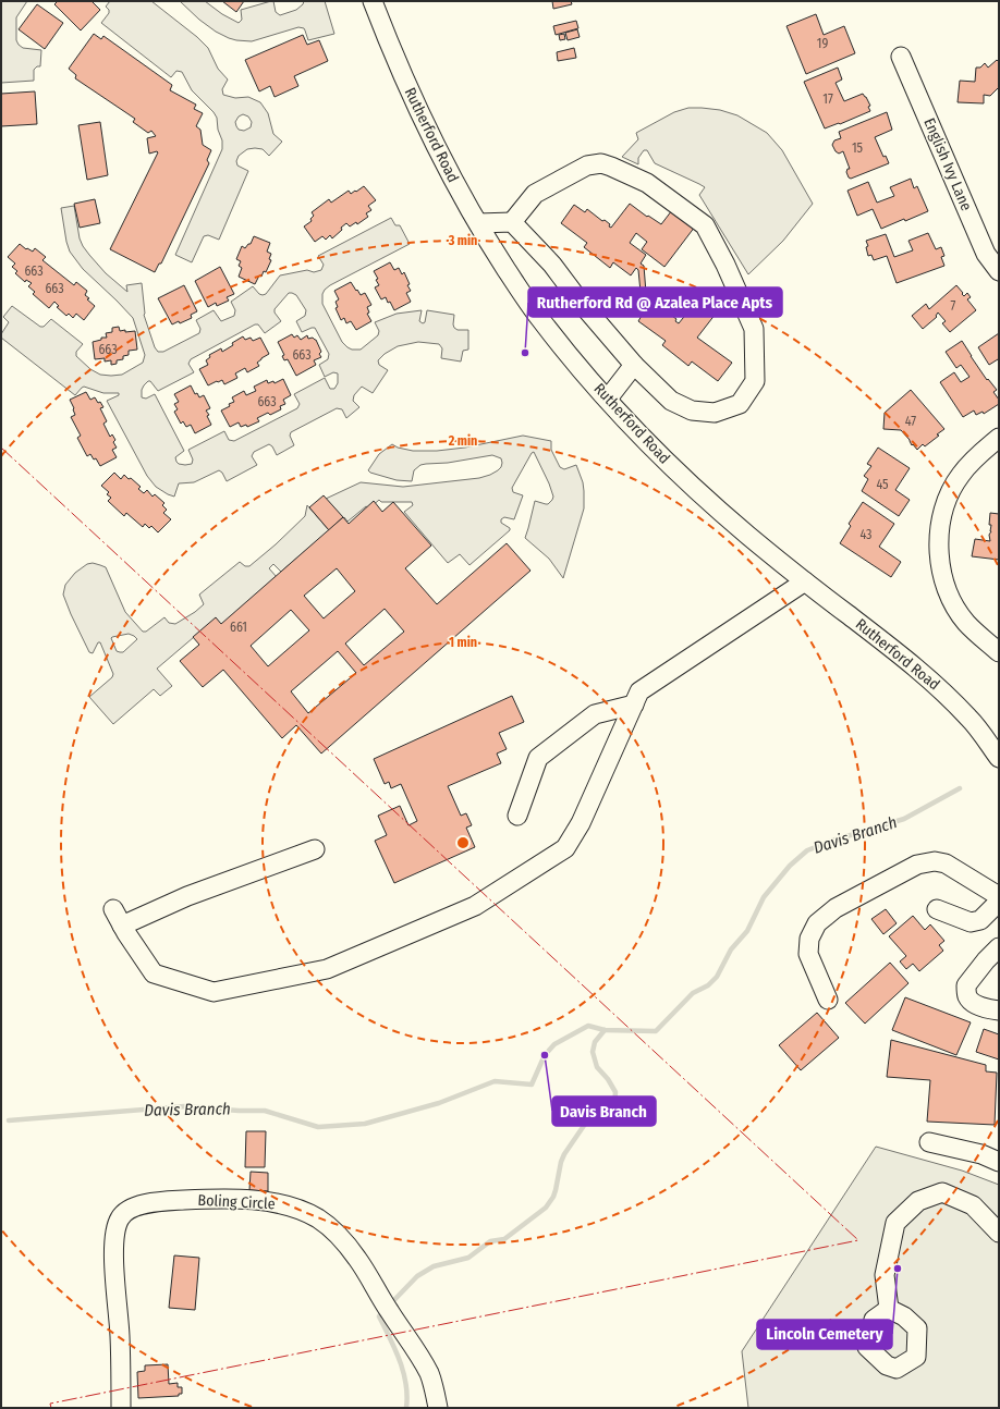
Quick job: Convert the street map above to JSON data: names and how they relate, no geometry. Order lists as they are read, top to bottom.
{
  "streets": {
    "street": ["Rutherford Road", "English Ivy Lane", "Boling Circle"]
  },
  "water": ["Davis Branch"],
  "places": ["Rutherford Rd @ Azalea Place Apts", "Davis Branch", "Lincoln Cemetery"],
  "house_numbers": [
    "19",
    "17",
    "15",
    "663",
    "663",
    "7",
    "663",
    "663",
    "663",
    "47",
    "45",
    "43",
    "661"
  ],
  "rings": ["3 min", "2 min", "1 min"]
}
